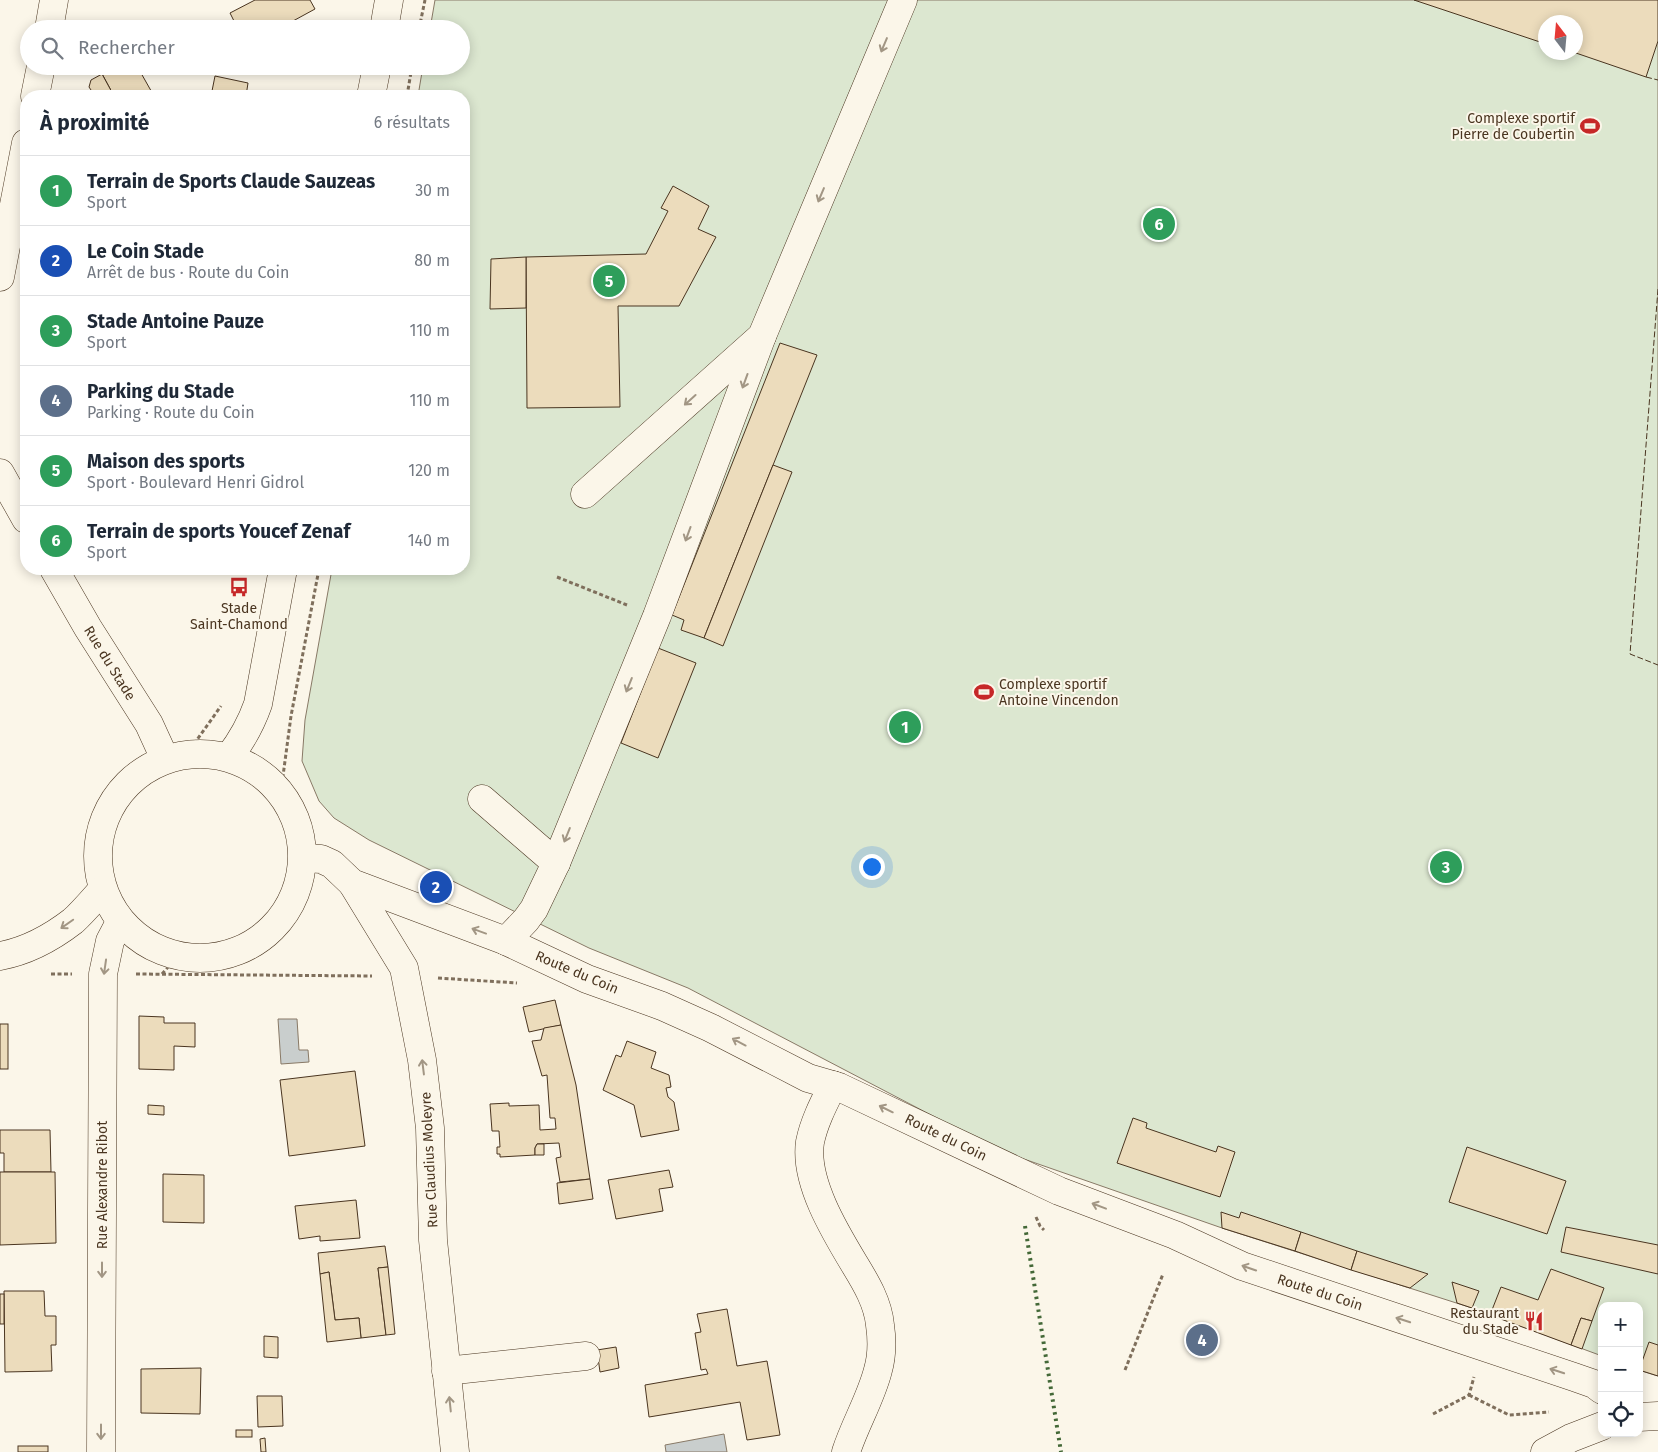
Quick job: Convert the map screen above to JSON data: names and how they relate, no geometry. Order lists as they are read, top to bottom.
{
  "streets": {
    "main road": [
      "Rue du Stade",
      "Route du Coin",
      "Rue Claudius Moleyre",
      "Rue Alexandre Ribot"
    ]
  },
  "crossings": [
    ["Route du Coin", "Rue Claudius Moleyre"]
  ],
  "one_way": ["Route du Coin", "Rue Claudius Moleyre", "Rue Alexandre Ribot"],
  "places": {
    "sports": ["Complexe sportif Pierre de Coubertin", "Complexe sportif Antoine Vincendon"],
    "bus stop": ["Stade Saint-Chamond"],
    "restaurant": ["Restaurant du Stade"]
  },
  "north": "top",
  "page": {
    "search": "Rechercher",
    "heading": ["À proximité", "6 résultats"],
    "list": [
      {
        "mark": "1",
        "name": "Terrain de Sports Claude Sauzeas",
        "note": "Sport",
        "value": "30 m"
      },
      {
        "mark": "2",
        "name": "Le Coin Stade",
        "note": "Arrêt de bus · Route du Coin",
        "value": "80 m"
      },
      {
        "mark": "3",
        "name": "Stade Antoine Pauze",
        "note": "Sport",
        "value": "110 m"
      },
      {
        "mark": "4",
        "name": "Parking du Stade",
        "note": "Parking · Route du Coin",
        "value": "110 m"
      },
      {
        "mark": "5",
        "name": "Maison des sports",
        "note": "Sport · Boulevard Henri Gidrol",
        "value": "120 m"
      },
      {
        "mark": "6",
        "name": "Terrain de sports Youcef Zenaf",
        "note": "Sport",
        "value": "140 m"
      }
    ],
    "pins": [
      "6",
      "5",
      "1",
      "3",
      "2",
      "4"
    ],
    "map_buttons": ["+", "−"]
  }
}
